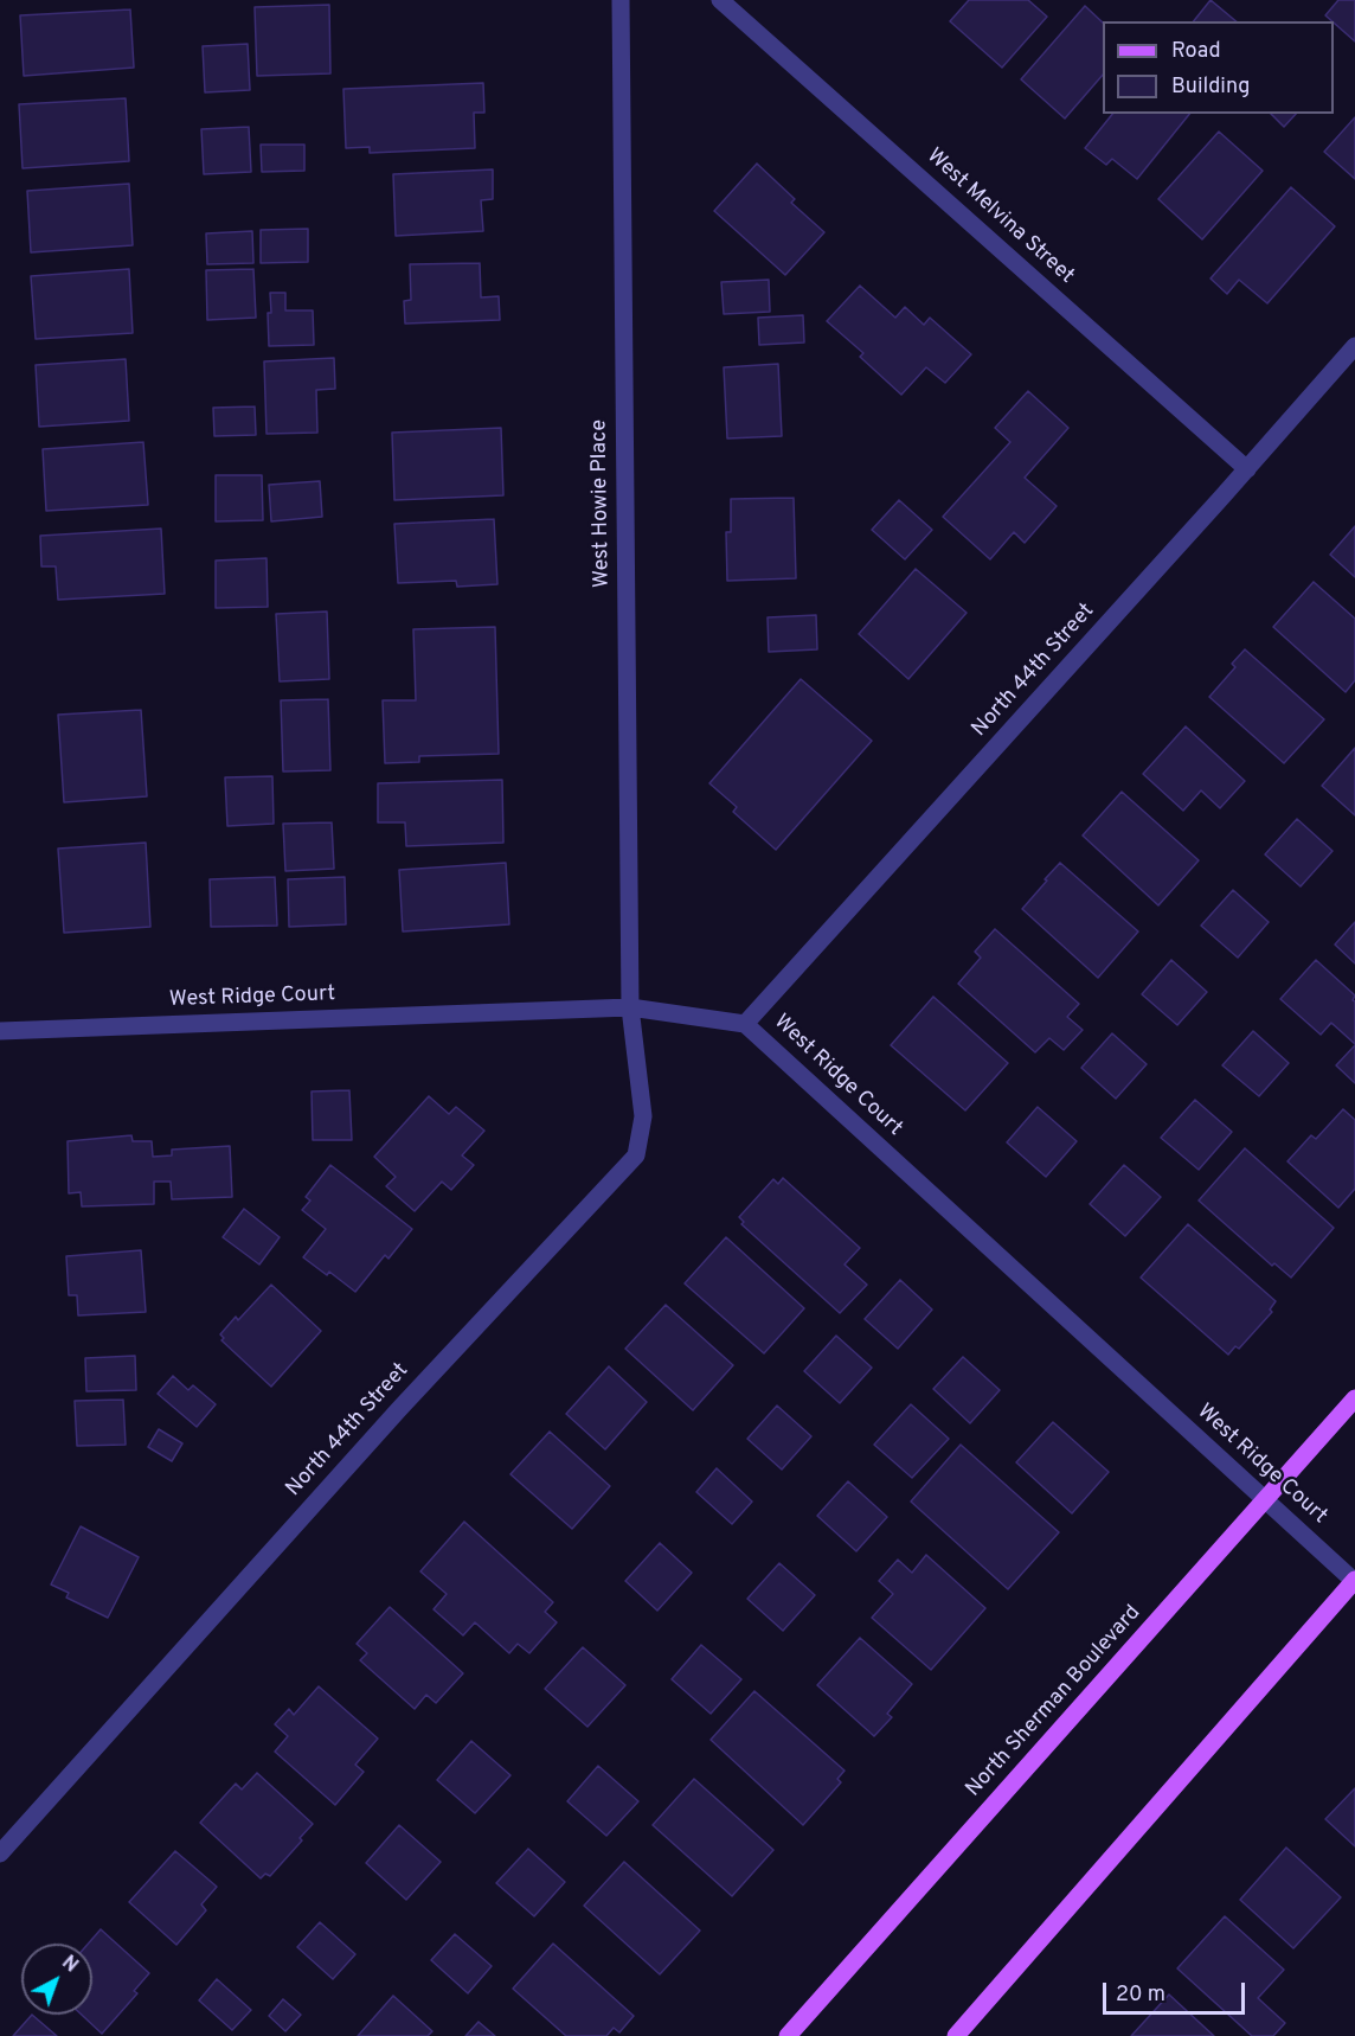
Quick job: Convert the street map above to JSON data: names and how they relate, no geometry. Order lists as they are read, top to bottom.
{
  "streets": {
    "main road": ["North Sherman Boulevard"],
    "street": [
      "West Melvina Street",
      "West Howie Place",
      "North 44th Street",
      "West Ridge Court"
    ]
  },
  "crossings": [
    ["West Melvina Street", "North 44th Street"],
    ["West Howie Place", "North 44th Street"],
    ["West Howie Place", "West Ridge Court"],
    ["North 44th Street", "West Ridge Court"],
    ["West Ridge Court", "North Sherman Boulevard"]
  ],
  "legend": ["Road", "Building"],
  "scale_bar": "20 m",
  "north": "top right"
}
